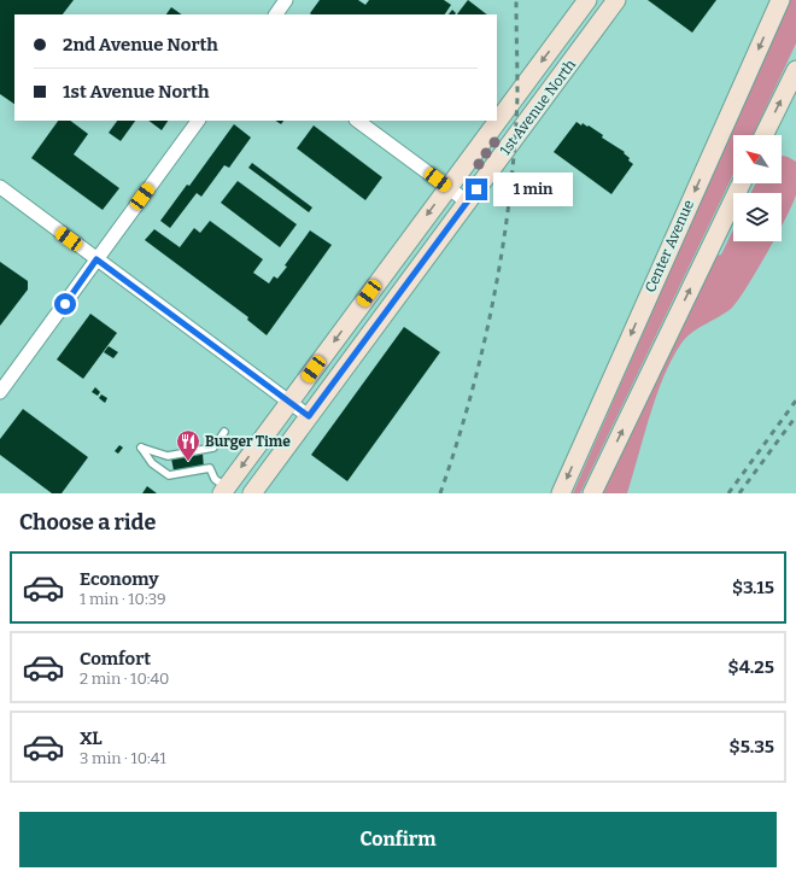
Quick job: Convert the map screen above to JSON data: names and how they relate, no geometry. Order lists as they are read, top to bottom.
{
  "streets": {
    "main road": ["1st Avenue North", "Center Avenue"]
  },
  "places": {
    "restaurant": ["Burger Time"]
  },
  "north": "top left",
  "page": {
    "banner": ["2nd Avenue North", "1st Avenue North"],
    "bubble": "1 min",
    "heading": "Choose a ride",
    "list": [
      {
        "name": "Economy",
        "note": "1 min · 10:39",
        "value": "$3.15"
      },
      {
        "name": "Comfort",
        "note": "2 min · 10:40",
        "value": "$4.25"
      },
      {
        "name": "XL",
        "note": "3 min · 10:41",
        "value": "$5.35"
      }
    ],
    "buttons": "Confirm"
  }
}
